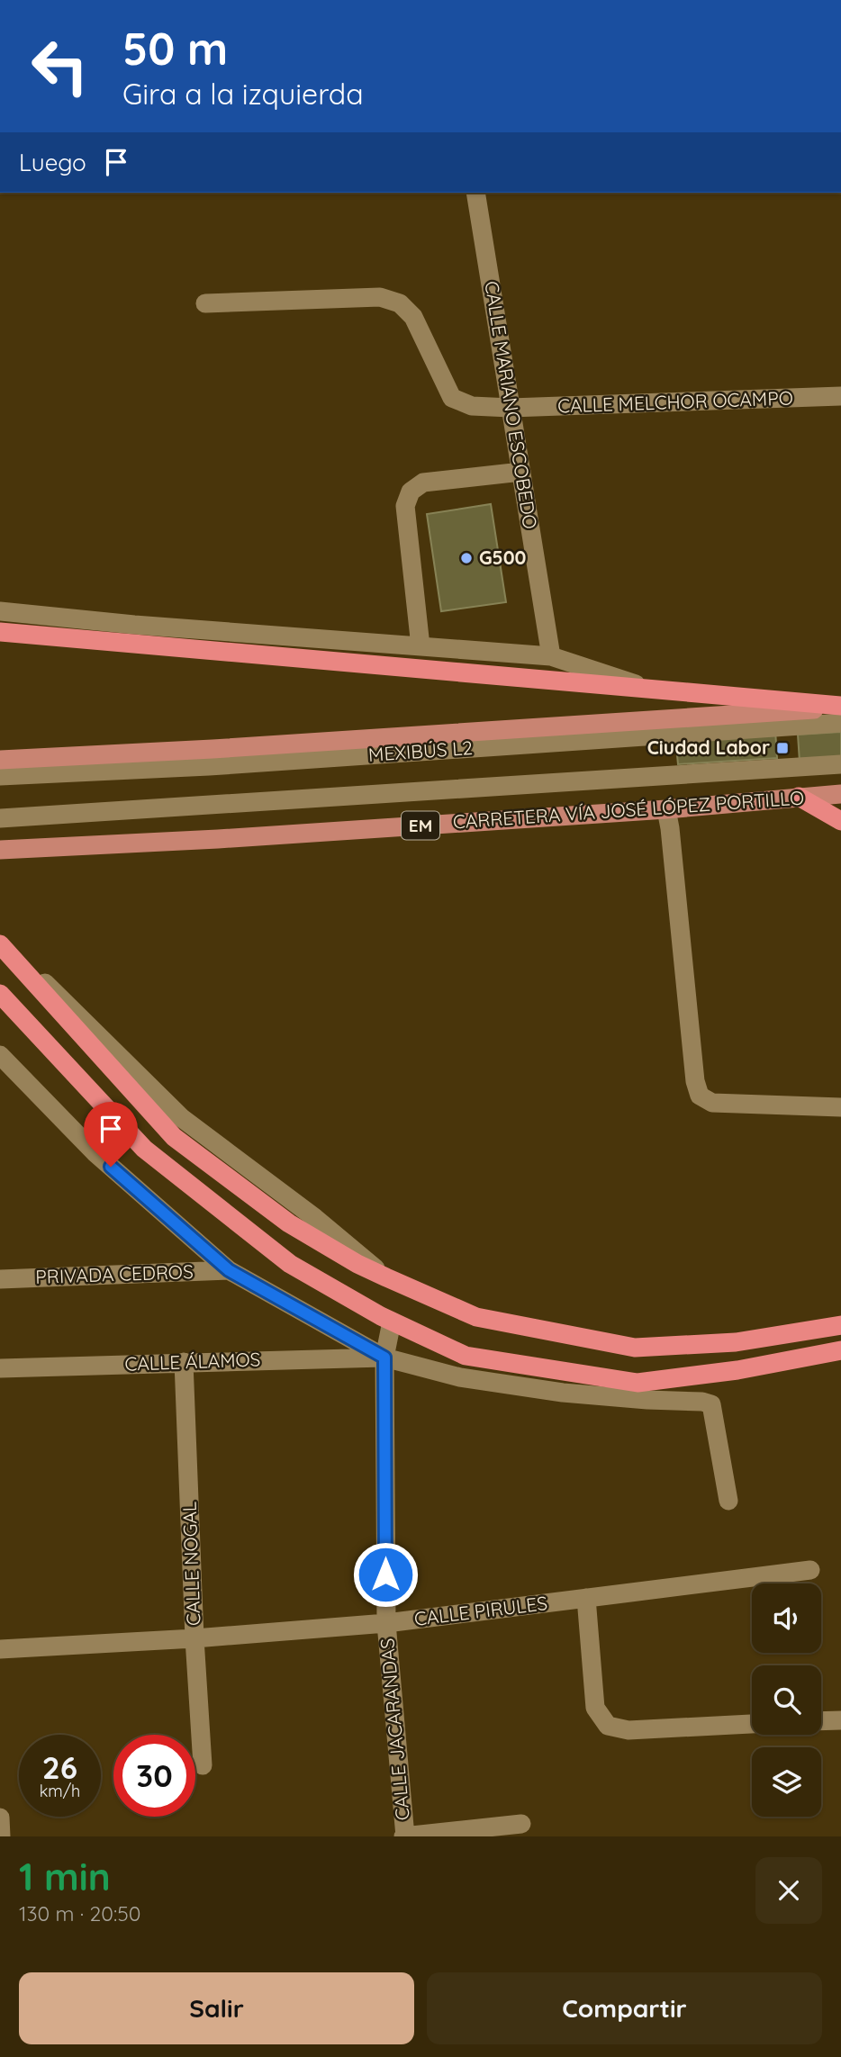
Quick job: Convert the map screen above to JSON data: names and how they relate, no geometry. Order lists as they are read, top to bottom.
{
  "streets": {
    "main road": ["CARRETERA VÍA JOSÉ LÓPEZ PORTILLO", "EM"],
    "street": [
      "CALLE MELCHOR OCAMPO",
      "CALLE MARIANO ESCOBEDO",
      "MEXIBÚS L2",
      "PRIVADA CEDROS",
      "CALLE ÁLAMOS",
      "CALLE NOGAL",
      "CALLE PIRULES",
      "CALLE JACARANDAS"
    ]
  },
  "crossings": [
    ["CALLE MELCHOR OCAMPO", "CALLE MARIANO ESCOBEDO"],
    ["CALLE ÁLAMOS", "CALLE NOGAL"],
    ["CALLE ÁLAMOS", "CALLE JACARANDAS"],
    ["CALLE NOGAL", "CALLE PIRULES"],
    ["CALLE PIRULES", "CALLE JACARANDAS"]
  ],
  "places": {
    "other": ["G500"],
    "transit": ["Ciudad Labor"]
  },
  "page": {
    "turn": ["50 m", "Gira a la izquierda"],
    "then": "Luego",
    "speed": "26 km/h",
    "limit": "30",
    "heading": ["1 min", "130 m · 20:50"],
    "buttons": ["Salir", "Compartir"]
  }
}
